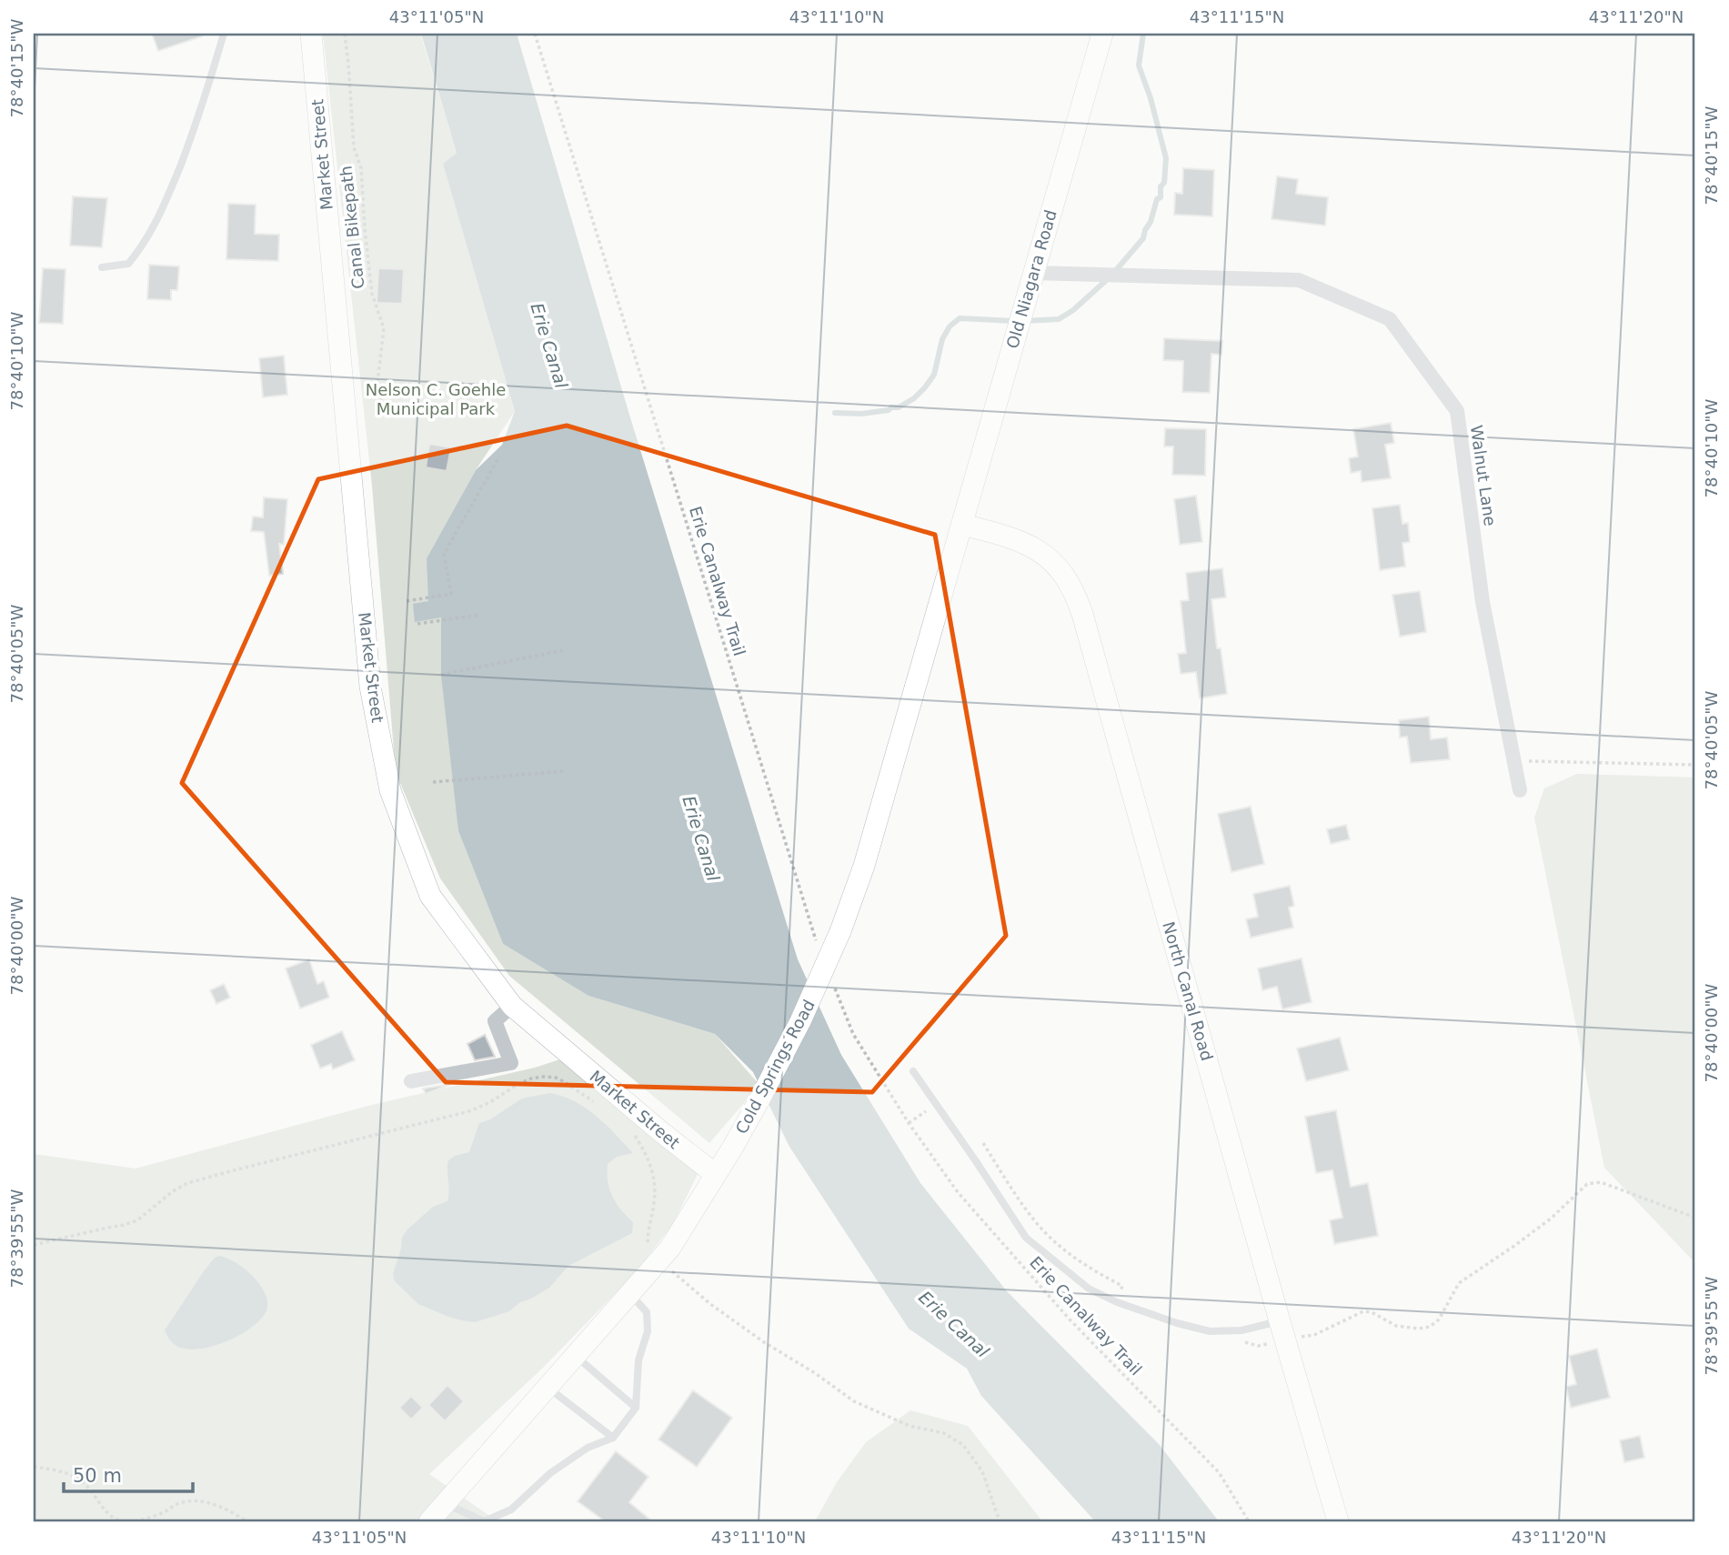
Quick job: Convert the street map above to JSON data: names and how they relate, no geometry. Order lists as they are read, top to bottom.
{
  "streets": {
    "street": [
      "Market Street",
      "Old Niagara Road",
      "Walnut Lane",
      "North Canal Road",
      "Cold Springs Road"
    ],
    "path": ["Canal Bikepath", "Erie Canalway Trail"]
  },
  "crossings": [
    ["Market Street", "Cold Springs Road"],
    ["Old Niagara Road", "Walnut Lane"],
    ["Old Niagara Road", "North Canal Road"],
    ["Old Niagara Road", "Cold Springs Road"],
    ["North Canal Road", "Cold Springs Road"]
  ],
  "water": ["Erie Canal"],
  "parks": ["Nelson C. Goehle Municipal Park"],
  "scale_bar": "50 m",
  "coordinates": [
    "43°11'05\"N",
    "43°11'10\"N",
    "43°11'15\"N",
    "43°11'20\"N",
    "78°40'15\"W",
    "78°40'10\"W",
    "78°40'05\"W",
    "78°40'00\"W",
    "78°39'55\"W"
  ]
}
